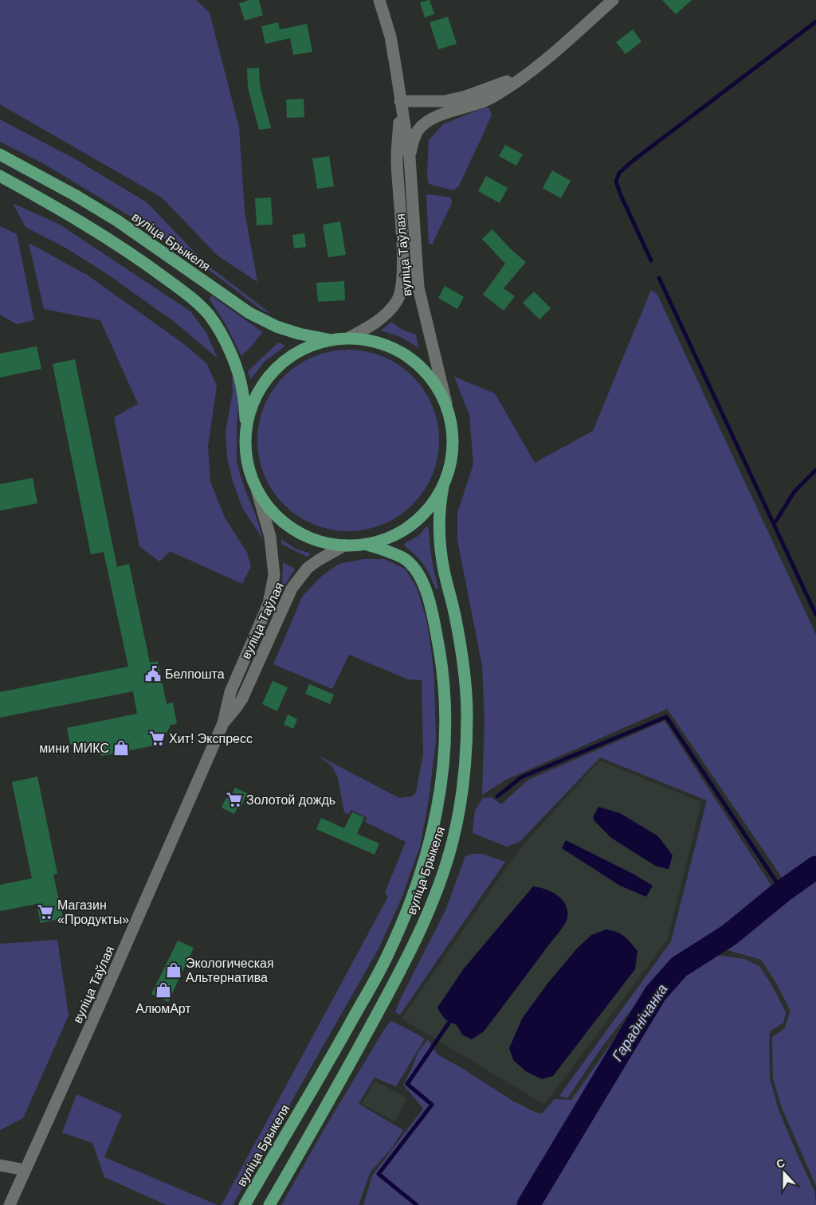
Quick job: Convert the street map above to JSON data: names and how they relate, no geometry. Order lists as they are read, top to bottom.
{
  "streets": {
    "main road": ["вуліца Брыкеля", "вуліца Таўлая"]
  },
  "water": ["Гараднічанка"],
  "places": {
    "public building": ["Белпошта"],
    "supermarket": ["Хит! Экспресс", "Золотой дождь", "Магазин «Продукты»"],
    "shop": ["мини МИКС", "Экологическая Альтернатива", "АлюмАрт"]
  },
  "north": "top"
}
